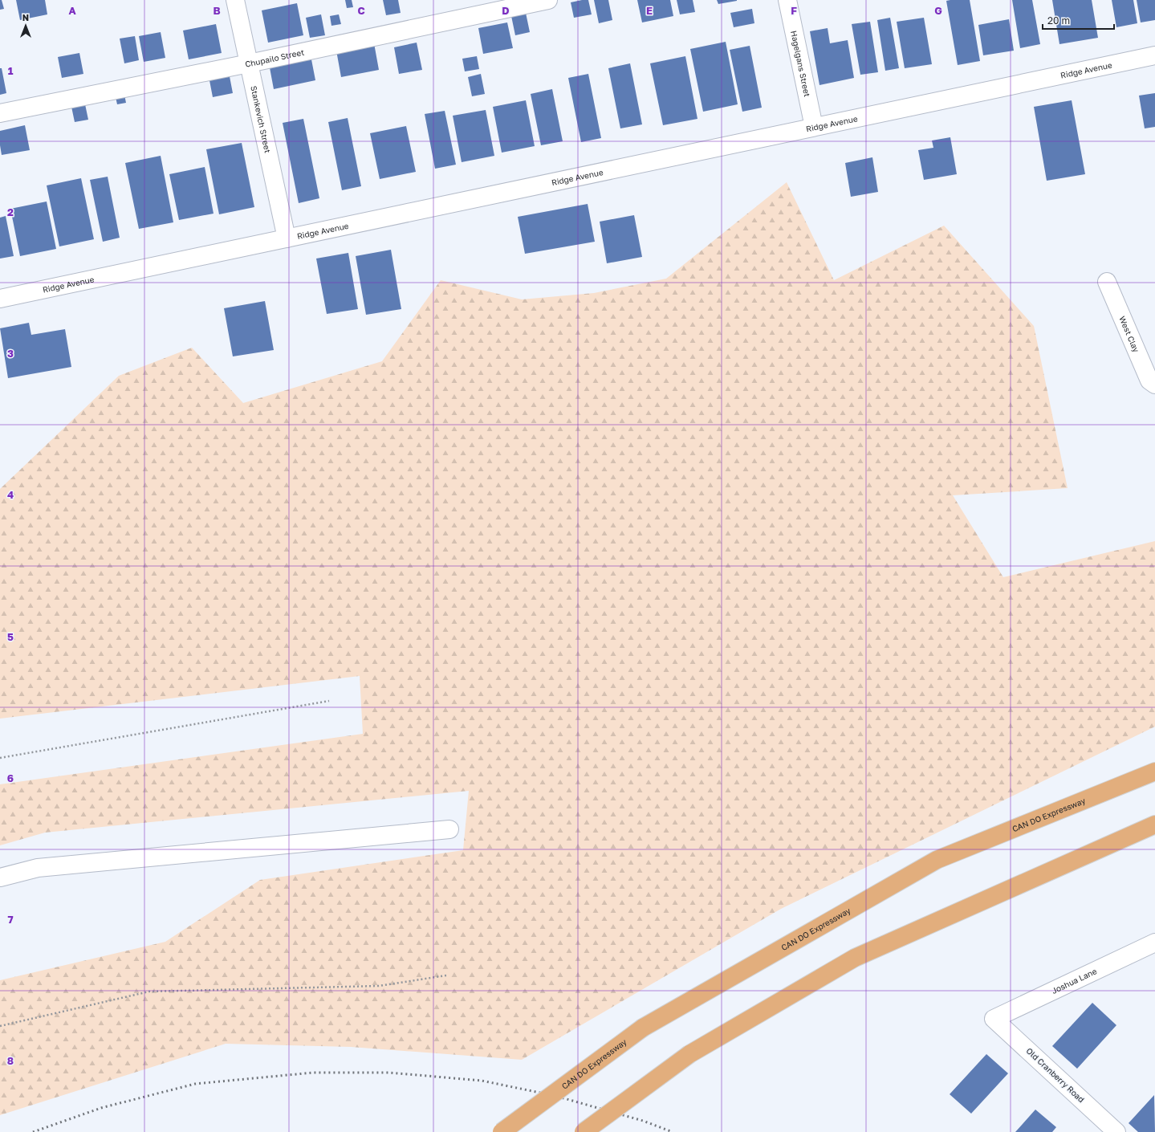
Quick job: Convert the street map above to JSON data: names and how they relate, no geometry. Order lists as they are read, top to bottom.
{
  "streets": {
    "main road": ["CAN DO Expressway"],
    "street": [
      "Chupailo Street",
      "Hagelgans Street",
      "Ridge Avenue",
      "Stankevich Street",
      "West Clay",
      "Joshua Lane",
      "Old Cranberry Road"
    ]
  },
  "crossings": [
    ["Chupailo Street", "Stankevich Street"],
    ["Hagelgans Street", "Ridge Avenue"],
    ["Ridge Avenue", "Stankevich Street"],
    ["Joshua Lane", "Old Cranberry Road"]
  ],
  "scale_bar": "20 m",
  "north": "top",
  "grid": {
    "columns": [
      "A",
      "B",
      "C",
      "D",
      "E",
      "F",
      "G"
    ],
    "rows": [
      "1",
      "2",
      "3",
      "4",
      "5",
      "6",
      "7",
      "8"
    ]
  }
}
